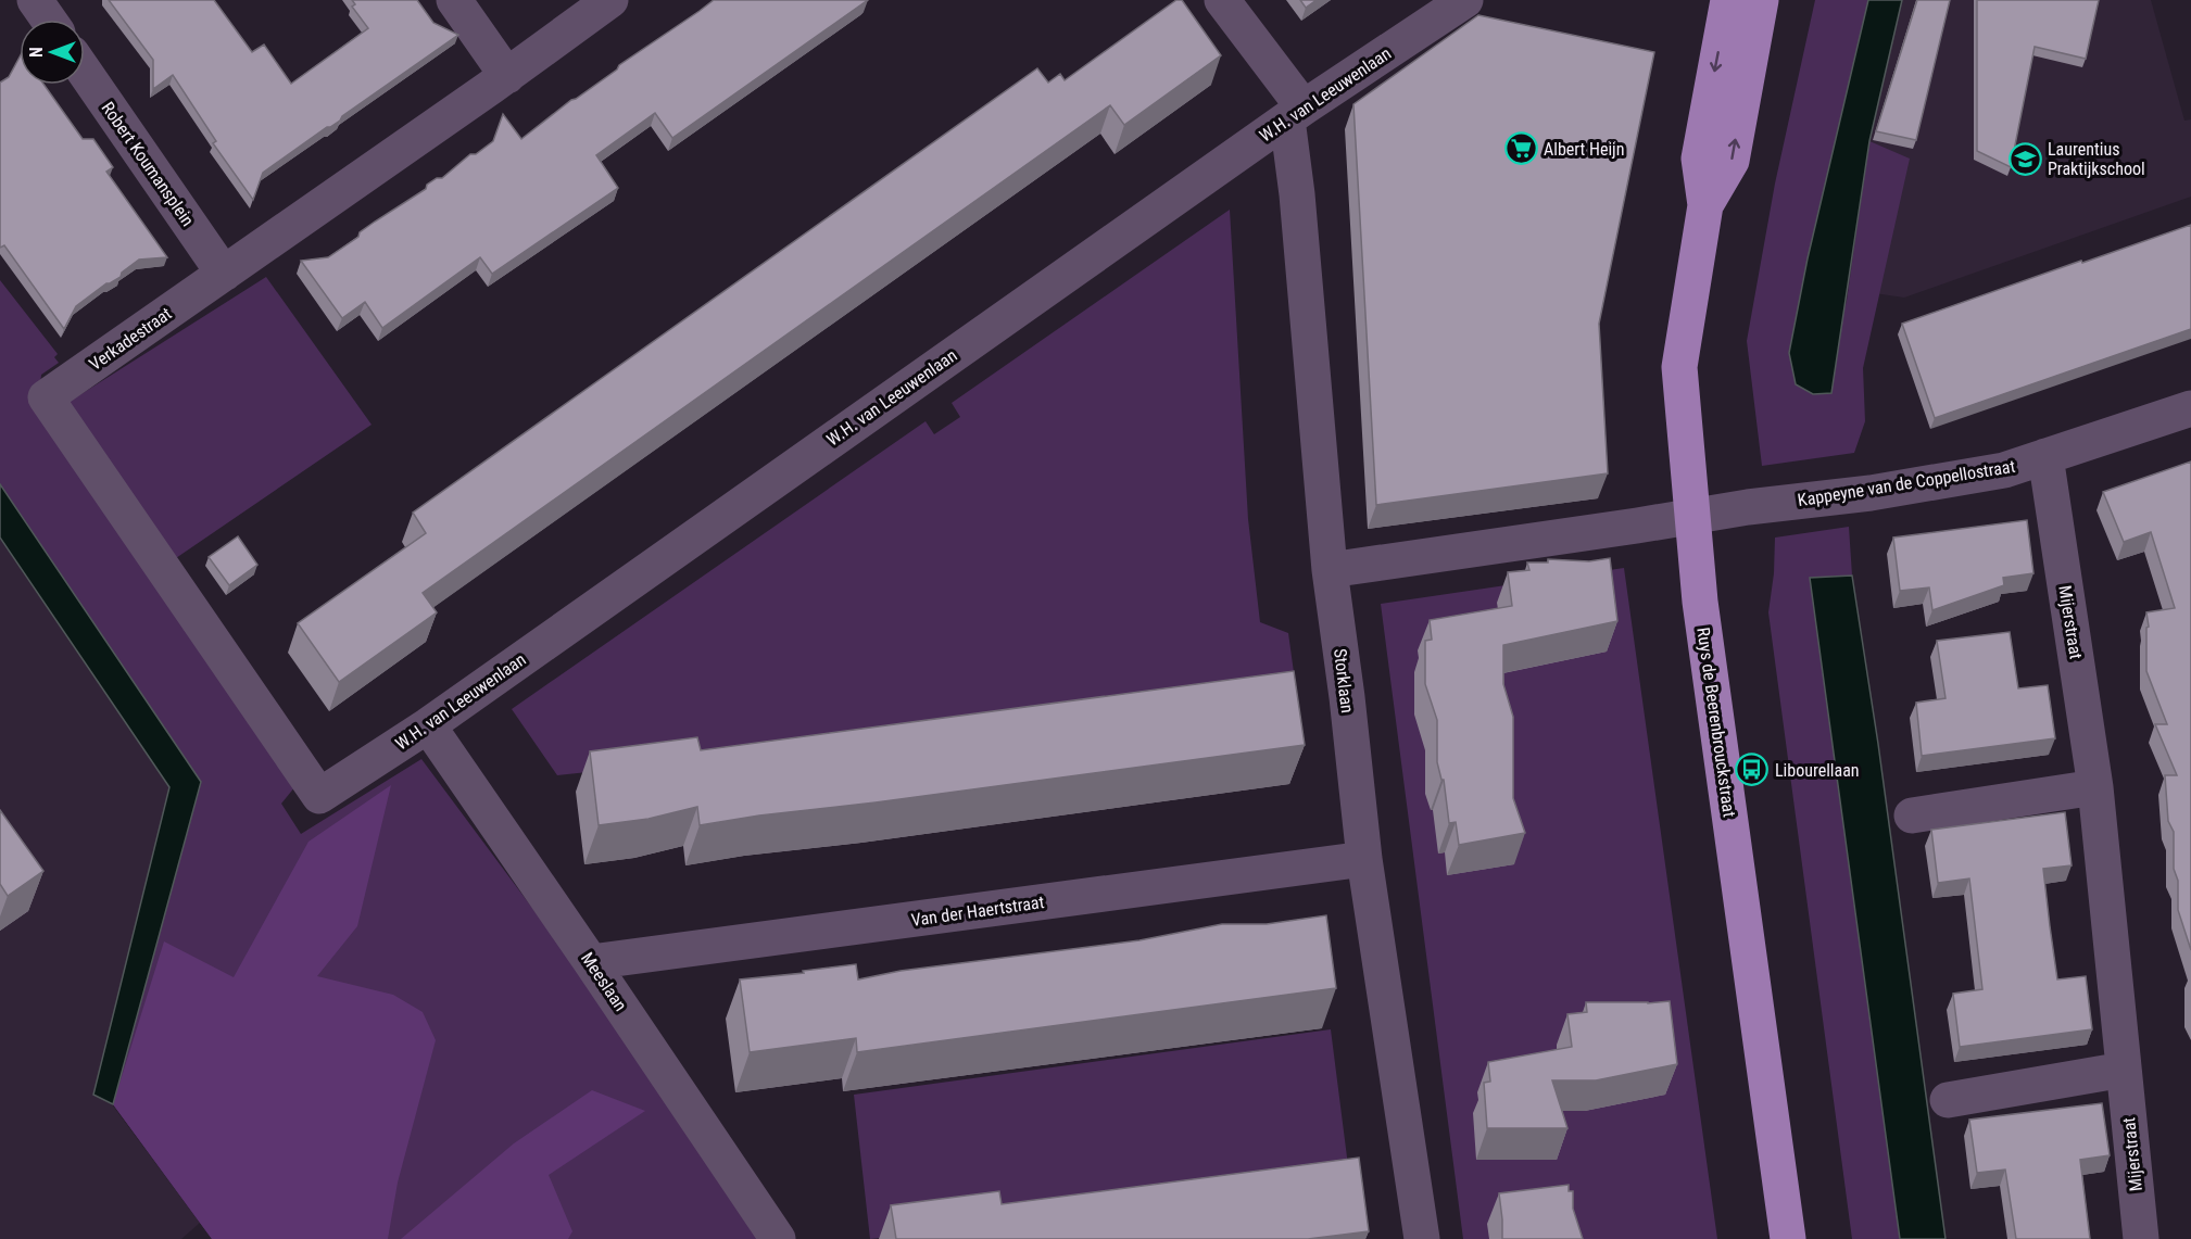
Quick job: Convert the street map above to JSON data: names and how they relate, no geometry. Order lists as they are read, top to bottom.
{
  "streets": {
    "main road": ["Ruys de Beerenbrouckstraat"],
    "street": [
      "W.H. van Leeuwenlaan",
      "Robert Koumansplein",
      "Verkadestraat",
      "Kappeyne van de Coppellostraat",
      "Mijerstraat",
      "Storklaan",
      "Van der Haertstraat",
      "Meeslaan"
    ]
  },
  "crossings": [
    ["W.H. van Leeuwenlaan", "Verkadestraat"],
    ["W.H. van Leeuwenlaan", "Storklaan"],
    ["W.H. van Leeuwenlaan", "Meeslaan"],
    ["Robert Koumansplein", "Verkadestraat"],
    ["Kappeyne van de Coppellostraat", "Mijerstraat"],
    ["Kappeyne van de Coppellostraat", "Ruys de Beerenbrouckstraat"],
    ["Storklaan", "Van der Haertstraat"],
    ["Van der Haertstraat", "Meeslaan"]
  ],
  "places": {
    "supermarket": ["Albert Heijn"],
    "school or university": ["Laurentius Praktijkschool"],
    "bus stop": ["Libourellaan"]
  },
  "north": "left"
}
